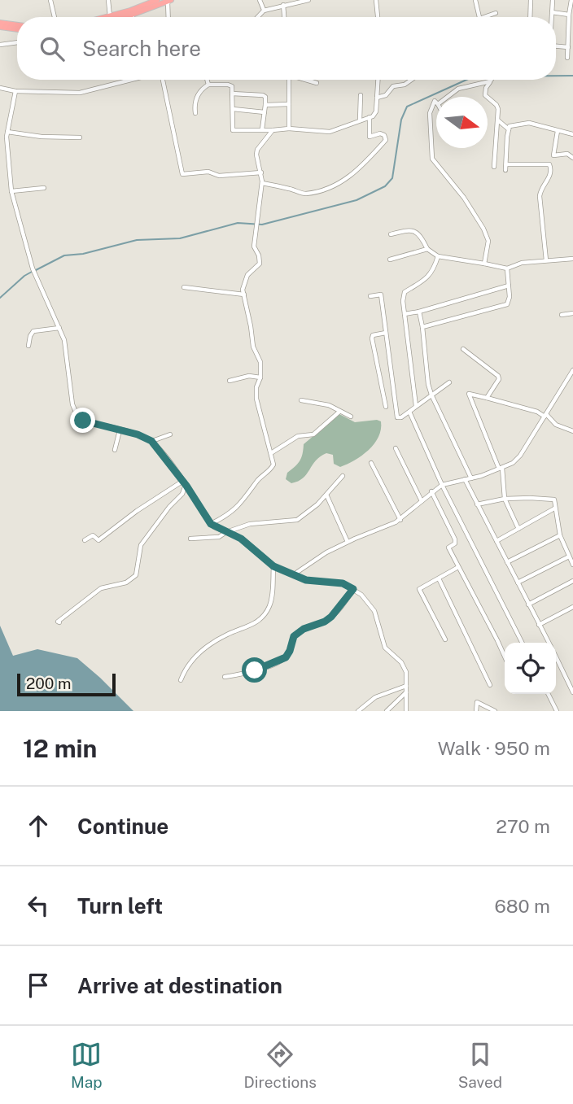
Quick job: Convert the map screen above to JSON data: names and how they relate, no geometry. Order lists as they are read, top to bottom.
{
  "scale_bar": "200 m",
  "north": "right",
  "page": {
    "search": "Search here",
    "scale": "200 m",
    "heading": ["12 min", "Walk · 950 m"],
    "list": [
      ["Continue", "270 m"],
      ["Turn left", "680 m"],
      "Arrive at destination"
    ],
    "nav": ["Map", "Directions", "Saved"]
  }
}
